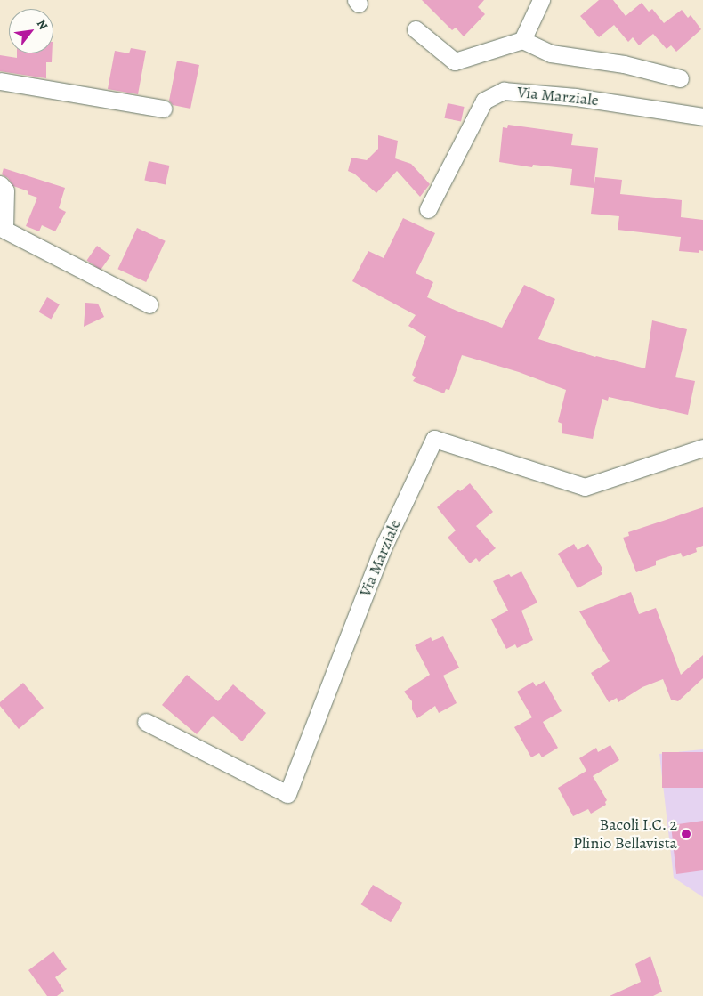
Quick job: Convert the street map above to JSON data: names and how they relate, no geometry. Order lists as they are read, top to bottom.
{
  "streets": {
    "street": ["Via Marziale"]
  },
  "places": ["Bacoli I.C. 2 Plinio Bellavista"],
  "north": "top right"
}
